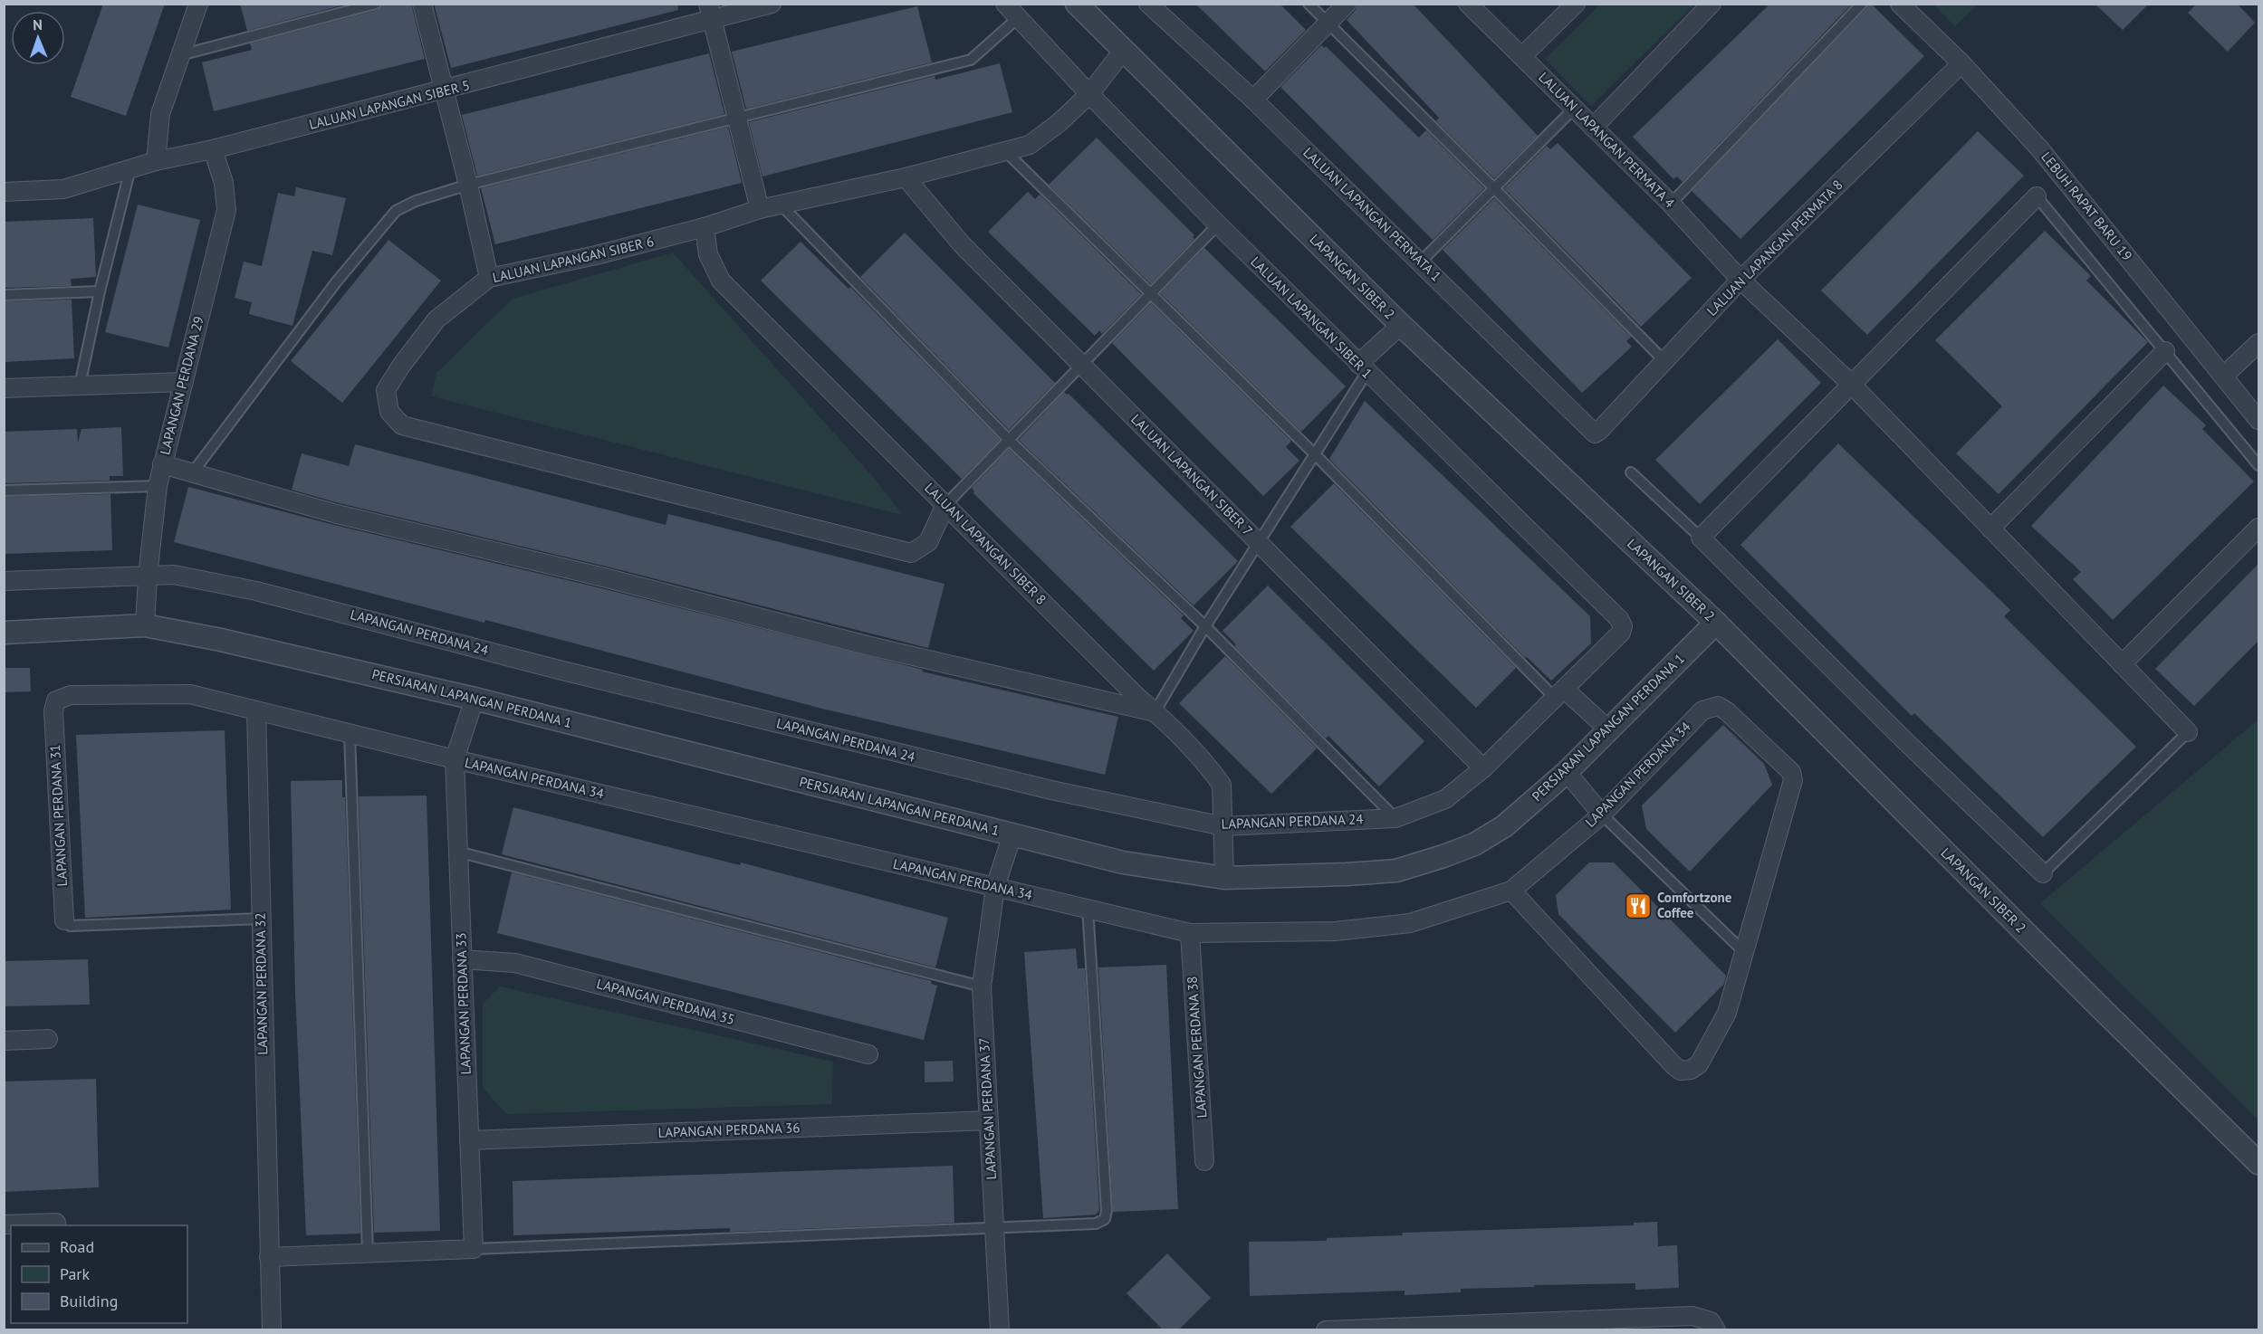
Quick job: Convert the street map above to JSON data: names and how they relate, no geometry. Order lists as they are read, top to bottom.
{
  "streets": {
    "street": [
      "LALUAN LAPANGAN SIBER 5",
      "LALUAN LAPANGAN PERMATA 4",
      "LEBUH RAPAT BARU 19",
      "LALUAN LAPANGAN PERMATA 1",
      "LALUAN LAPANGAN PERMATA 8",
      "LALUAN LAPANGAN SIBER 6",
      "LAPANGAN SIBER 2",
      "LALUAN LAPANGAN SIBER 1",
      "LAPANGAN PERDANA 29",
      "LALUAN LAPANGAN SIBER 7",
      "LALUAN LAPANGAN SIBER 8",
      "LAPANGAN PERDANA 24",
      "PERSIARAN LAPANGAN PERDANA 1",
      "LAPANGAN PERDANA 34",
      "LAPANGAN PERDANA 31",
      "LAPANGAN PERDANA 32",
      "LAPANGAN PERDANA 35",
      "LAPANGAN PERDANA 33",
      "LAPANGAN PERDANA 38",
      "LAPANGAN PERDANA 37",
      "LAPANGAN PERDANA 36"
    ]
  },
  "crossings": [
    ["LALUAN LAPANGAN SIBER 5", "LAPANGAN PERDANA 29"],
    ["LALUAN LAPANGAN PERMATA 4", "LALUAN LAPANGAN PERMATA 8"],
    ["LEBUH RAPAT BARU 19", "LALUAN LAPANGAN PERMATA 8"],
    ["LALUAN LAPANGAN PERMATA 1", "LALUAN LAPANGAN PERMATA 8"],
    ["LALUAN LAPANGAN SIBER 6", "LAPANGAN SIBER 2"],
    ["LALUAN LAPANGAN SIBER 6", "LALUAN LAPANGAN SIBER 1"],
    ["LALUAN LAPANGAN SIBER 6", "LALUAN LAPANGAN SIBER 7"],
    ["LALUAN LAPANGAN SIBER 6", "LALUAN LAPANGAN SIBER 8"],
    ["LAPANGAN SIBER 2", "PERSIARAN LAPANGAN PERDANA 1"],
    ["LALUAN LAPANGAN SIBER 1", "LAPANGAN PERDANA 24"],
    ["LAPANGAN PERDANA 29", "LAPANGAN PERDANA 24"],
    ["LAPANGAN PERDANA 29", "PERSIARAN LAPANGAN PERDANA 1"],
    ["LALUAN LAPANGAN SIBER 7", "LAPANGAN PERDANA 24"],
    ["LALUAN LAPANGAN SIBER 8", "LAPANGAN PERDANA 24"],
    ["LALUAN LAPANGAN SIBER 8", "PERSIARAN LAPANGAN PERDANA 1"],
    ["PERSIARAN LAPANGAN PERDANA 1", "LAPANGAN PERDANA 33"],
    ["PERSIARAN LAPANGAN PERDANA 1", "LAPANGAN PERDANA 37"],
    ["LAPANGAN PERDANA 34", "LAPANGAN PERDANA 31"],
    ["LAPANGAN PERDANA 34", "LAPANGAN PERDANA 32"],
    ["LAPANGAN PERDANA 34", "LAPANGAN PERDANA 33"],
    ["LAPANGAN PERDANA 34", "LAPANGAN PERDANA 38"],
    ["LAPANGAN PERDANA 34", "LAPANGAN PERDANA 37"],
    ["LAPANGAN PERDANA 35", "LAPANGAN PERDANA 33"],
    ["LAPANGAN PERDANA 33", "LAPANGAN PERDANA 36"],
    ["LAPANGAN PERDANA 37", "LAPANGAN PERDANA 36"]
  ],
  "places": {
    "restaurant": ["Comfortzone Coffee"]
  },
  "legend": ["Road", "Park", "Building"],
  "north": "top"
}
